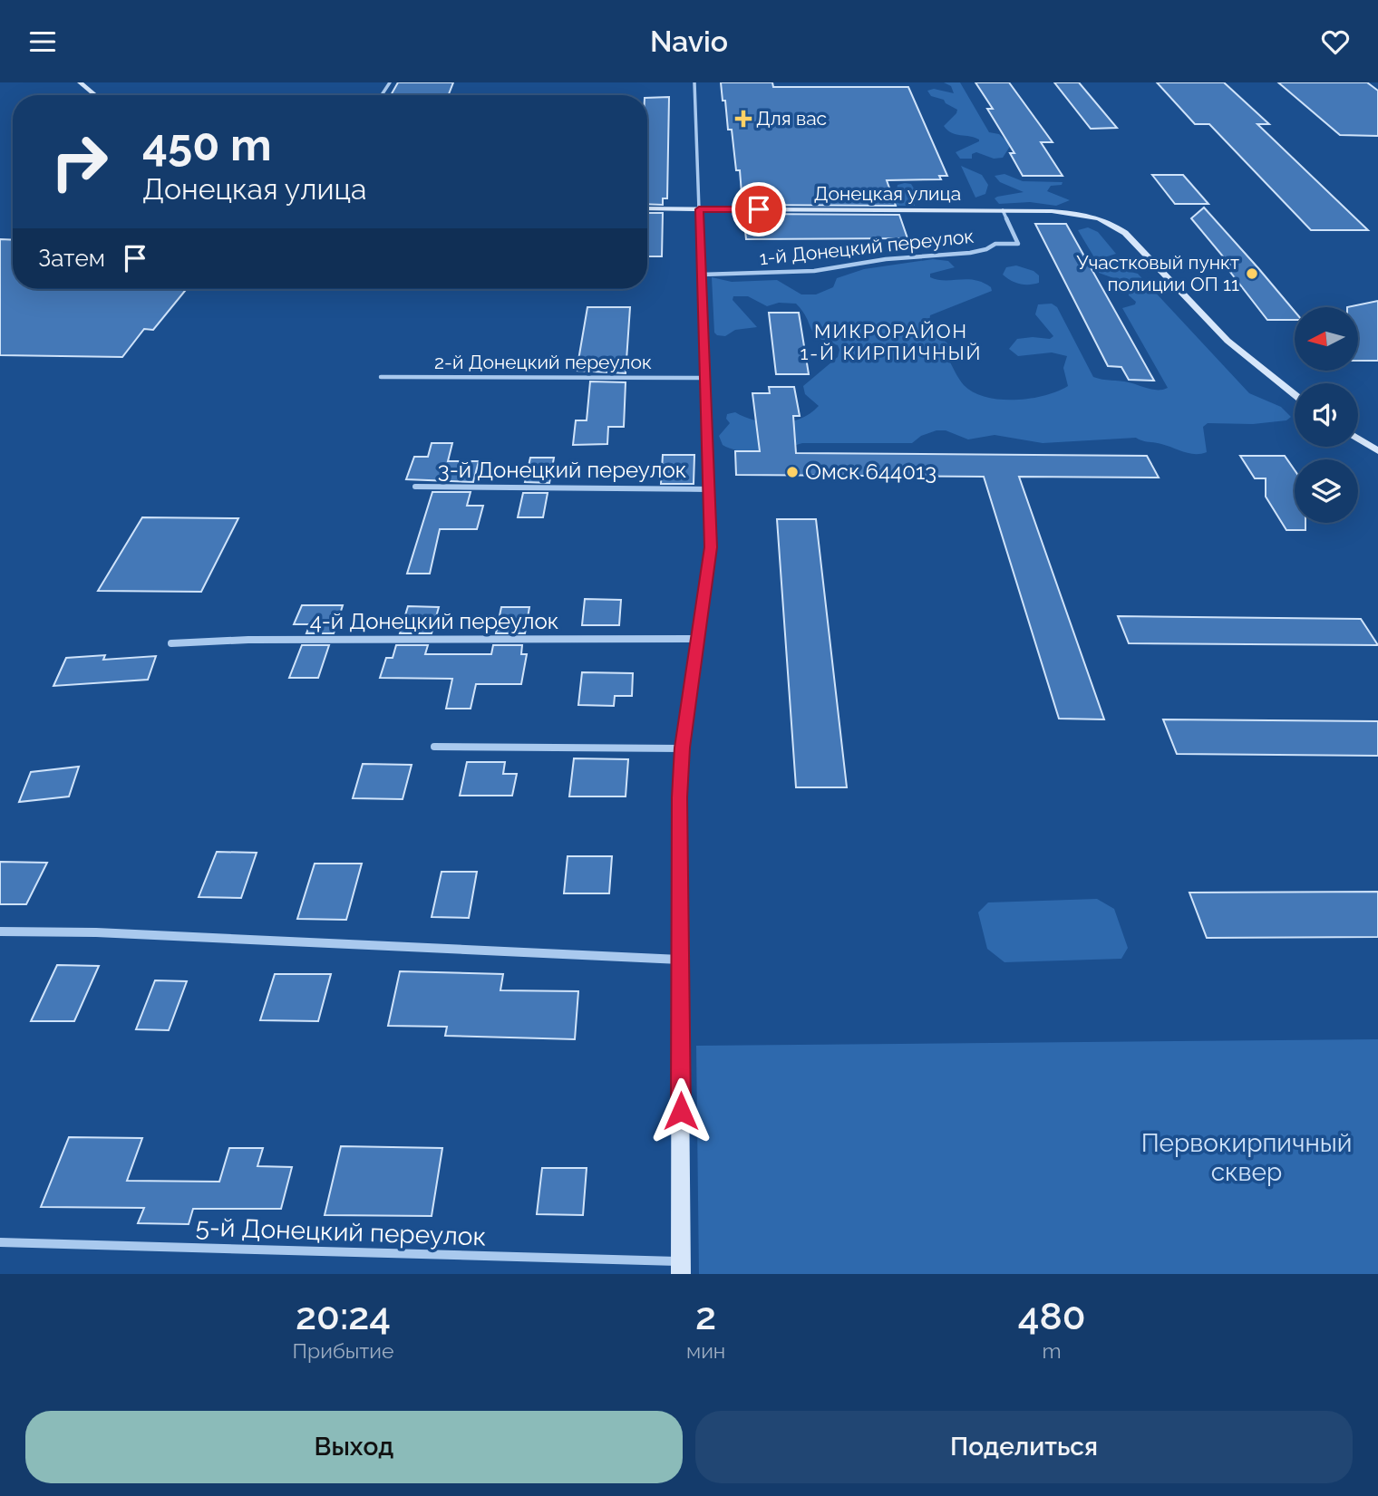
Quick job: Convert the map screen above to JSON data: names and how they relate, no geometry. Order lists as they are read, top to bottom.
{
  "streets": {
    "street": [
      "Донецкая улица",
      "1-й Донецкий переулок",
      "2-й Донецкий переулок",
      "3-й Донецкий переулок",
      "4-й Донецкий переулок",
      "5-й Донецкий переулок"
    ]
  },
  "crossings": [
    ["Донецкая улица", "1-й Донецкий переулок"]
  ],
  "districts": ["МИКРОРАЙОН 1-Й КИРПИЧНЫЙ"],
  "parks": ["Первокирпичный сквер"],
  "places": {
    "health": ["Для вас"],
    "other": ["Участковый пункт полиции ОП 11", "Омск 644013"]
  },
  "north": "left",
  "page": {
    "header": "Navio",
    "turn": ["450 m", "Донецкая улица"],
    "then": "Затем",
    "eta": [
      "20:24",
      "Прибытие",
      "2",
      "мин",
      "480",
      "m"
    ],
    "buttons": ["Выход", "Поделиться"]
  }
}
